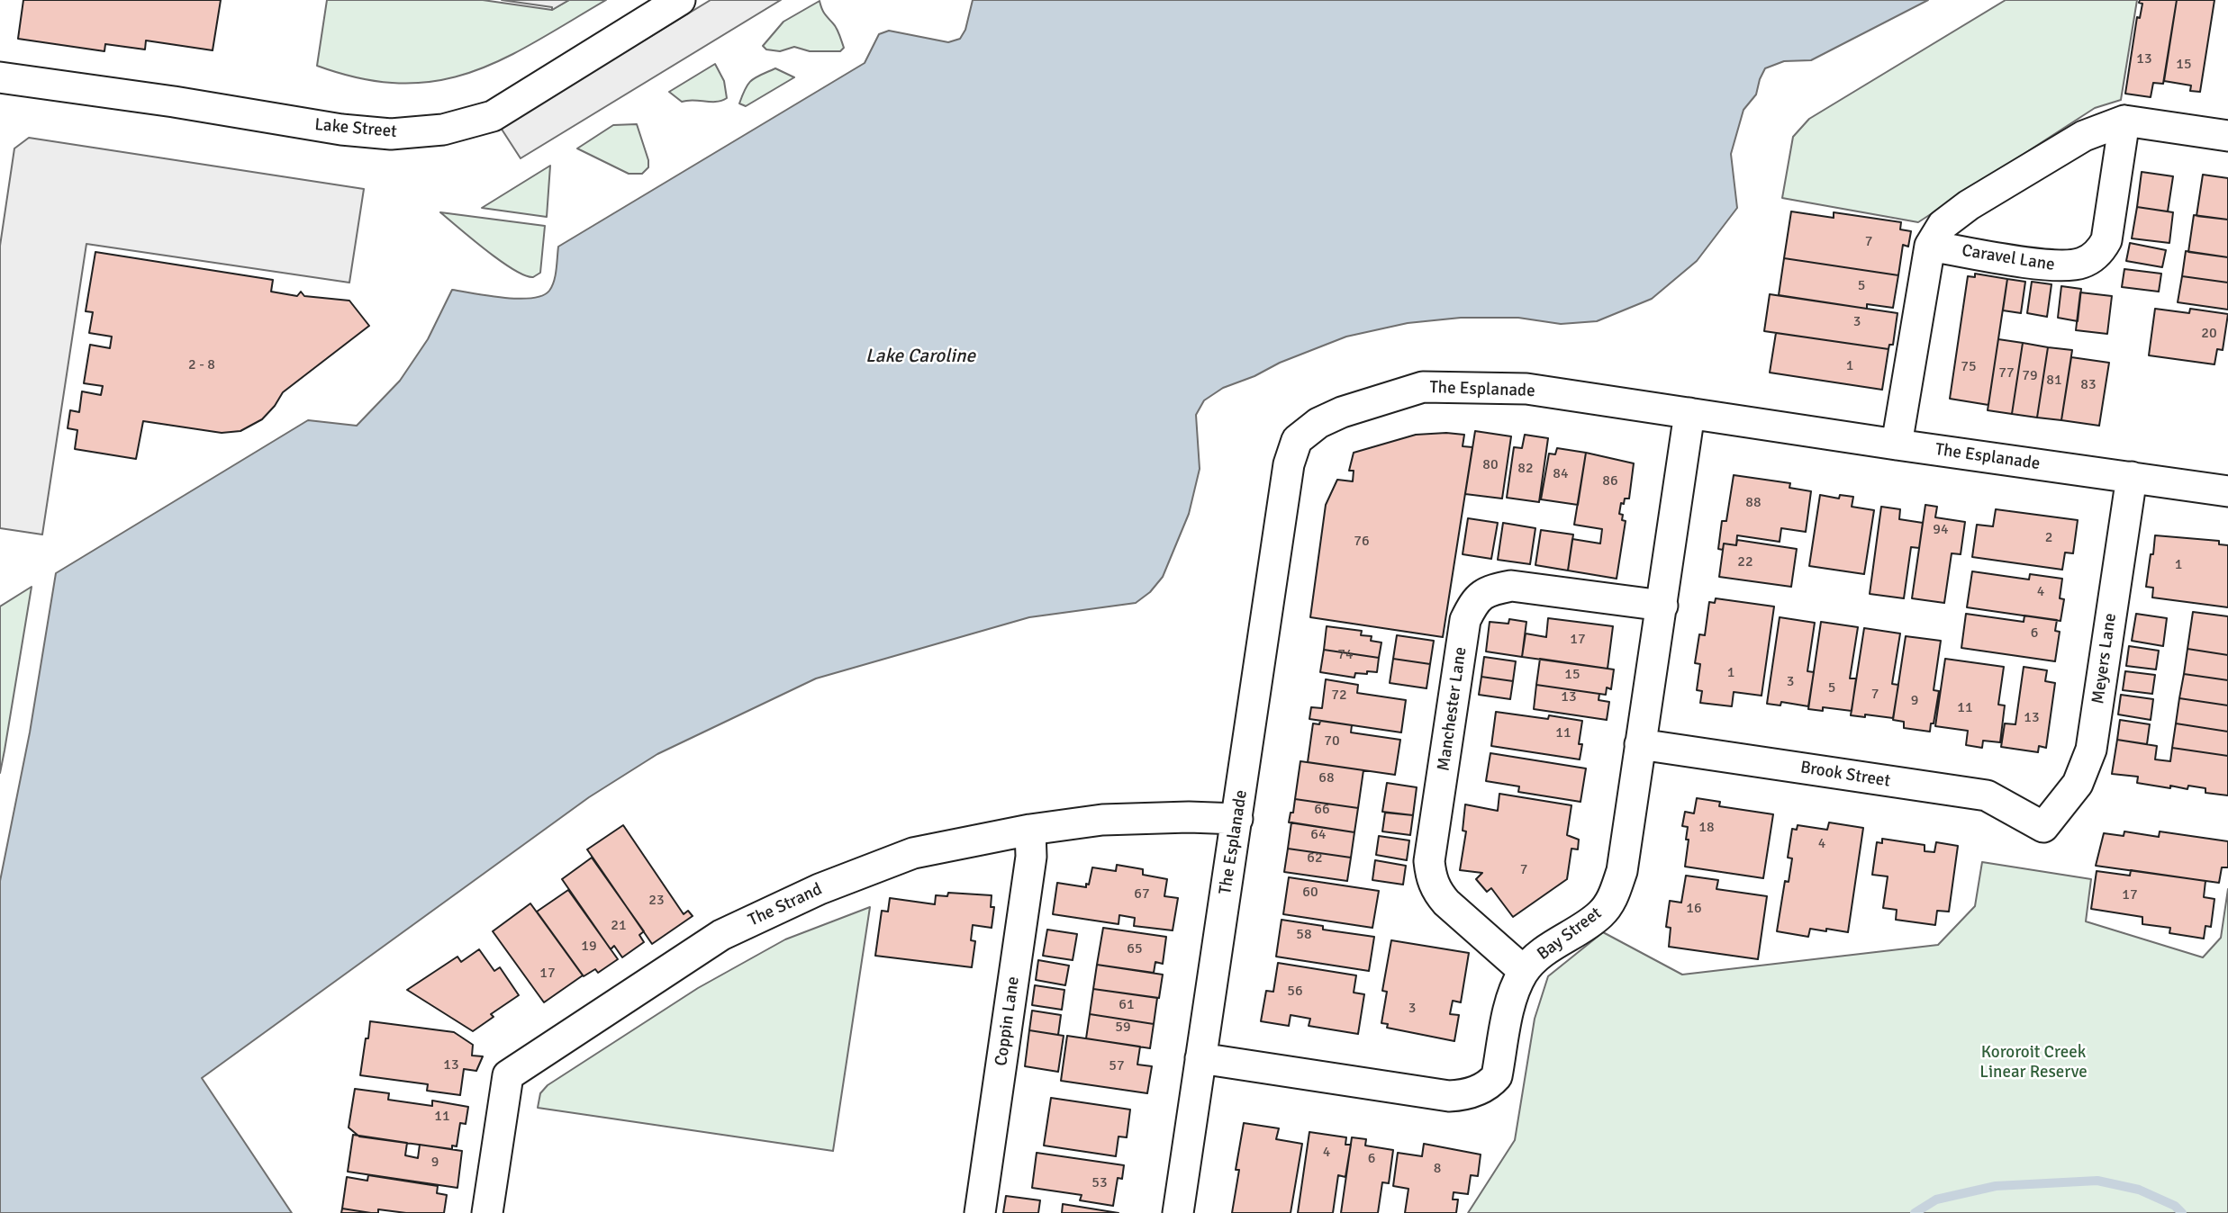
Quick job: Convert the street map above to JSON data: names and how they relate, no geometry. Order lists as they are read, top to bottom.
{
  "streets": {
    "street": [
      "Lake Street",
      "Caravel Lane",
      "The Esplanade",
      "Meyers Lane",
      "Manchester Lane",
      "Brook Street",
      "The Strand",
      "Bay Street",
      "Coppin Lane"
    ]
  },
  "crossings": [
    ["Caravel Lane", "The Esplanade"],
    ["The Esplanade", "Meyers Lane"],
    ["The Esplanade", "The Strand"],
    ["The Esplanade", "Bay Street"],
    ["Meyers Lane", "Brook Street"],
    ["Manchester Lane", "Bay Street"],
    ["Brook Street", "Bay Street"],
    ["The Strand", "Coppin Lane"]
  ],
  "water": ["Lake Caroline"],
  "parks": ["Kororoit Creek Linear Reserve"],
  "house_numbers": [
    "13",
    "15",
    "7",
    "5",
    "3",
    "20",
    "2 - 8",
    "1",
    "75",
    "77",
    "79",
    "81",
    "83",
    "80",
    "82",
    "84",
    "86",
    "88",
    "94",
    "2",
    "76",
    "22",
    "1",
    "4",
    "6",
    "17",
    "74",
    "1",
    "15",
    "3",
    "5",
    "7",
    "72",
    "13",
    "9",
    "11",
    "13",
    "11",
    "70",
    "68",
    "66",
    "18",
    "64",
    "4",
    "62",
    "7",
    "60",
    "67",
    "17",
    "23",
    "16",
    "21",
    "58",
    "19",
    "65",
    "17",
    "56",
    "61",
    "3",
    "59",
    "13",
    "57",
    "11",
    "4",
    "6",
    "9",
    "8",
    "53"
  ]
}
